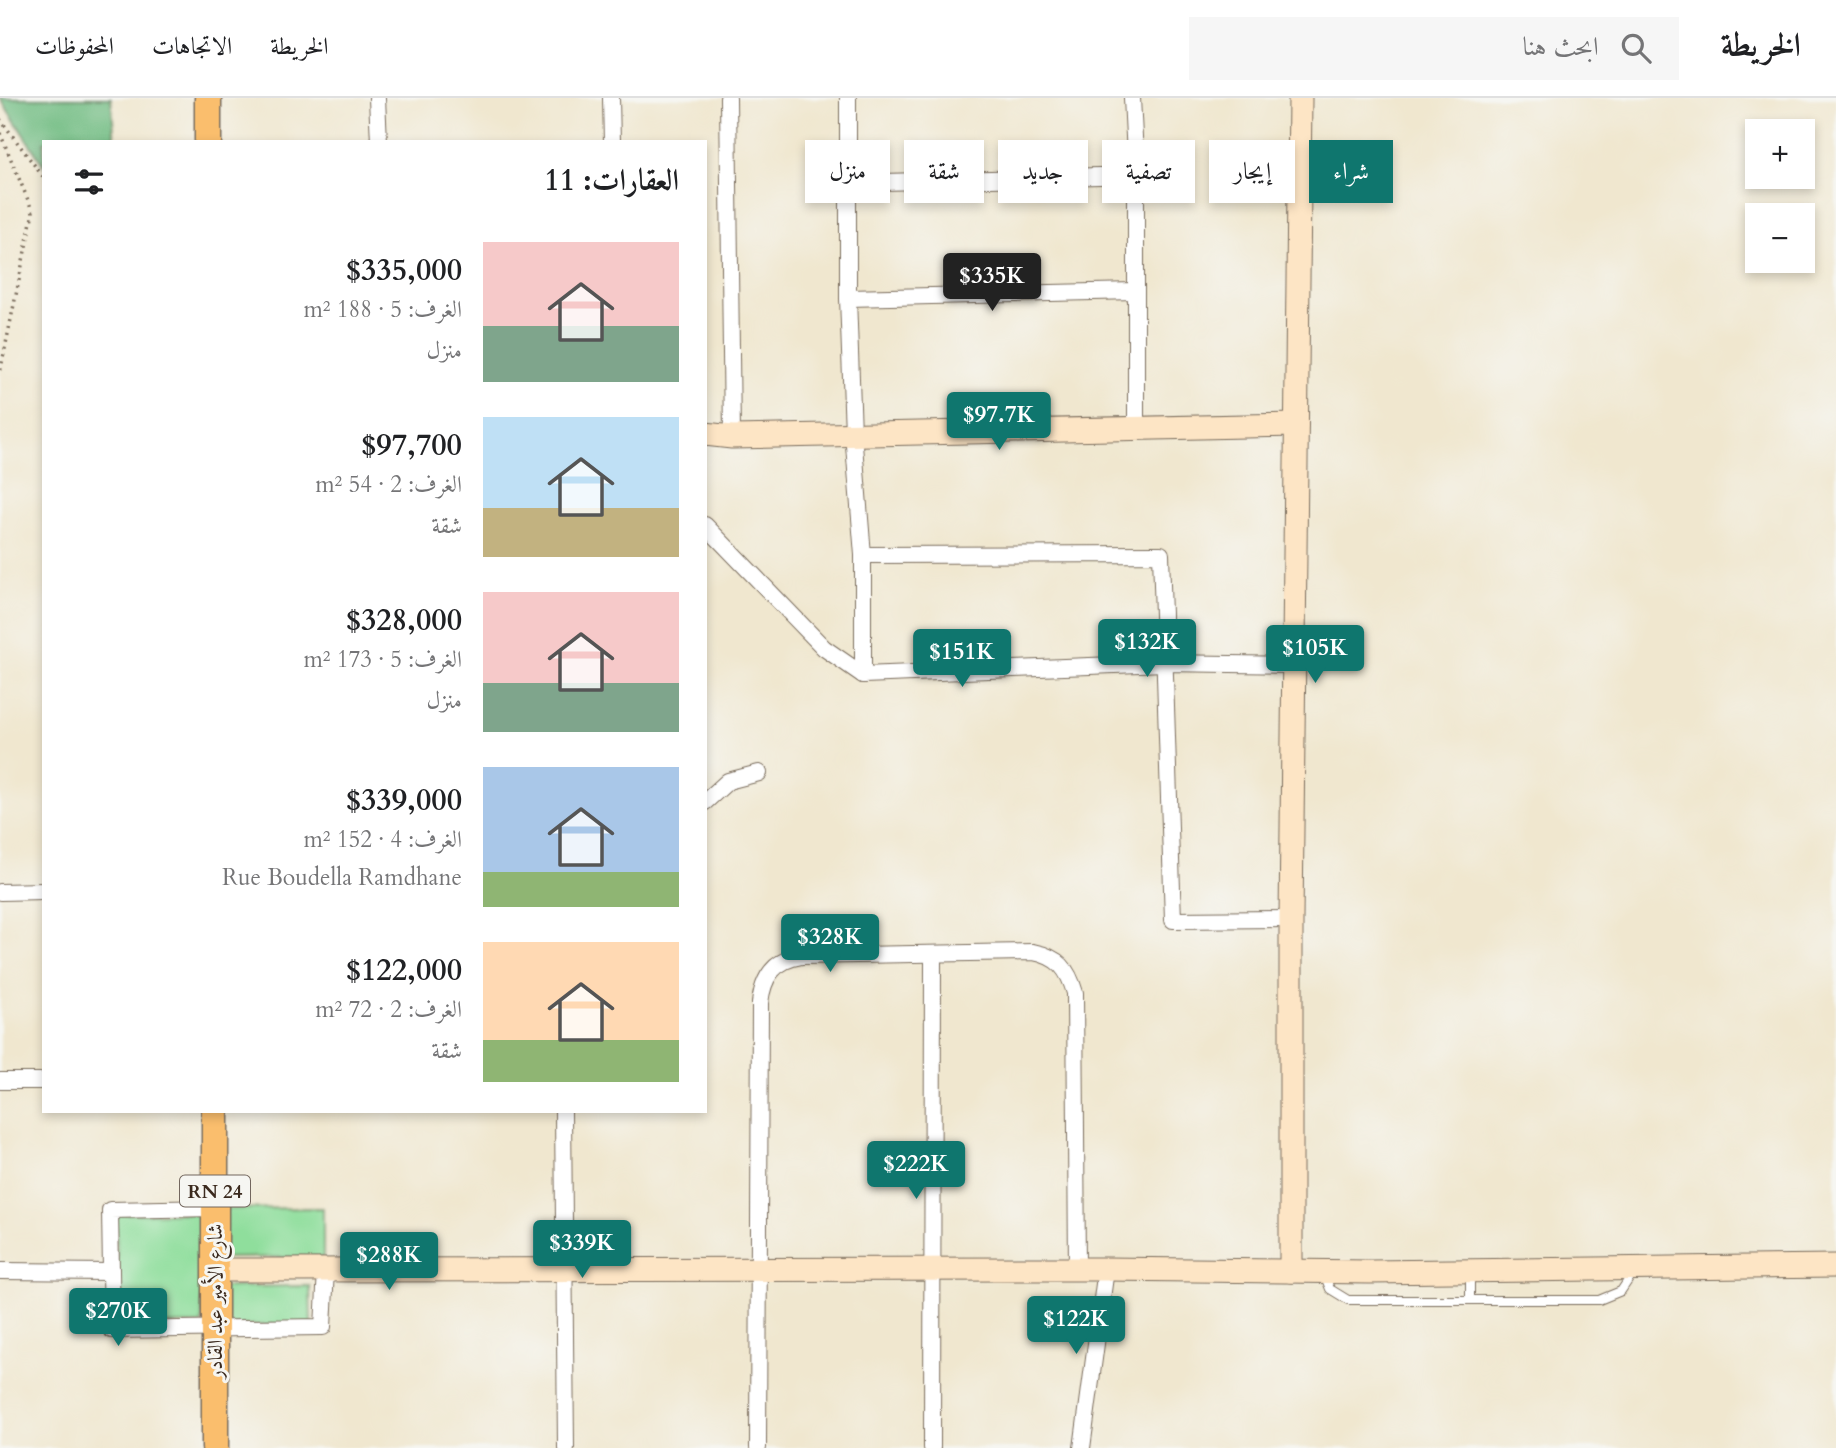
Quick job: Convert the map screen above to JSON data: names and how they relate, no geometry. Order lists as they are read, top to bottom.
{
  "streets": {
    "main road": ["RN 24", "شارع الأمير عبد القادر"]
  },
  "page": {
    "header": "الخريطة",
    "search": "ابحث هنا",
    "nav": ["الخريطة", "الاتجاهات", "المحفوظات"],
    "map_buttons": ["+", "−"],
    "chip": [
      "شراء",
      "إيجار",
      "تصفية",
      "جديد",
      "شقة",
      "منزل"
    ],
    "heading": "العقارات: 11",
    "list": [
      {
        "name": "$335,000",
        "note": "الغرف: 5 · 188 m² · منزل"
      },
      {
        "name": "$97,700",
        "note": "الغرف: 2 · 54 m² · شقة"
      },
      {
        "name": "$328,000",
        "note": "الغرف: 5 · 173 m² · منزل"
      },
      {
        "name": "$339,000",
        "note": "الغرف: 4 · 152 m² · Rue Boudella Ramdhane"
      },
      {
        "name": "$122,000",
        "note": "الغرف: 2 · 72 m² · شقة"
      }
    ],
    "price": [
      "$335K",
      "$97.7K",
      "$132K",
      "$105K",
      "$151K",
      "$328K",
      "$222K",
      "$339K",
      "$288K",
      "$270K",
      "$122K"
    ]
  }
}
